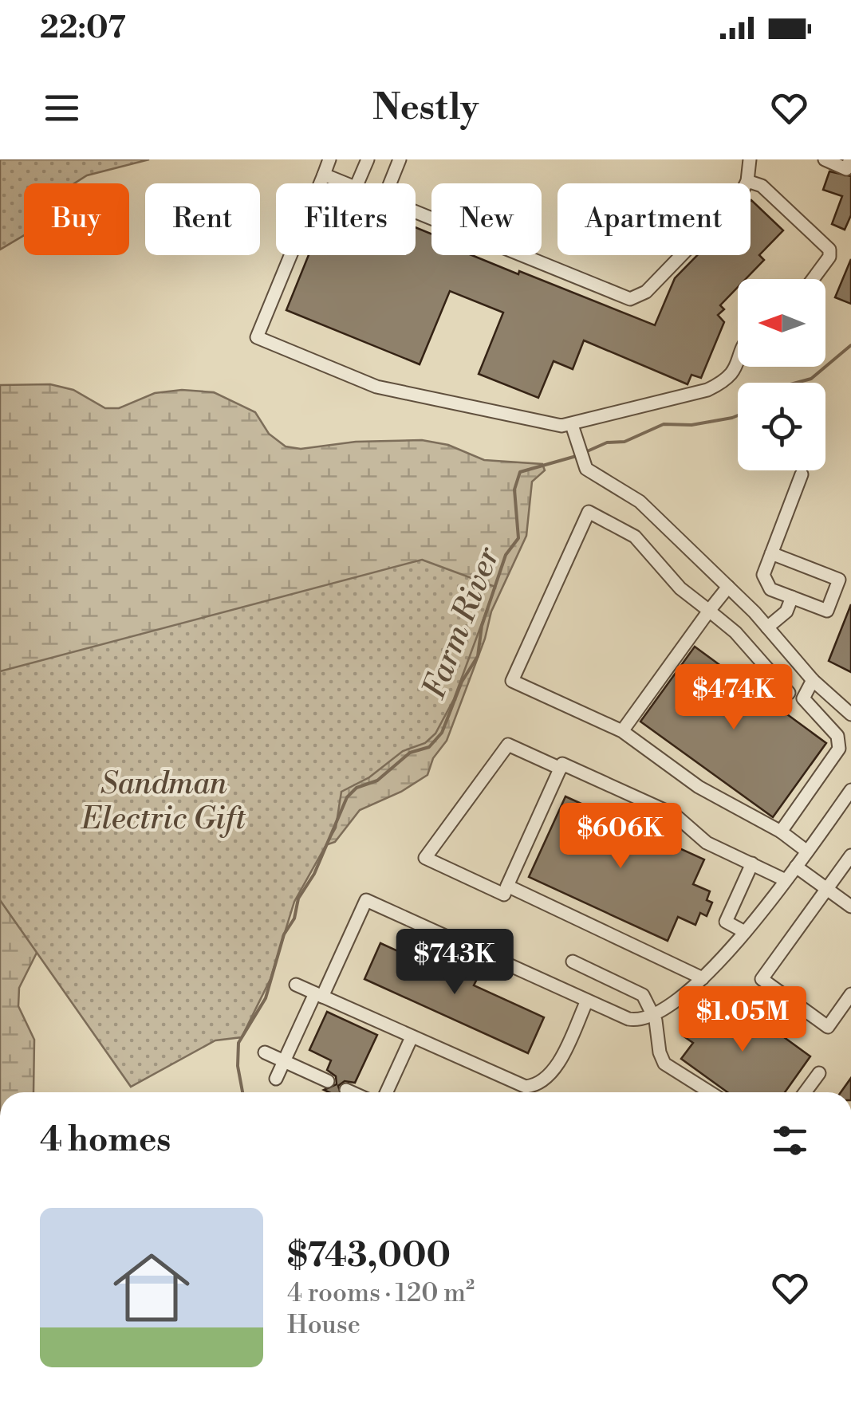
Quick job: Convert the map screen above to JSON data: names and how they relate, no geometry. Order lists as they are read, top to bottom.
{
  "water": ["Farm River"],
  "parks": ["Sandman Electric Gift"],
  "north": "left",
  "page": {
    "status": "22:07",
    "header": "Nestly",
    "chip": [
      "Buy",
      "Rent",
      "Filters",
      "New",
      "Apartment"
    ],
    "price": [
      "$474K",
      "$606K",
      "$743K",
      "$1.05M"
    ],
    "heading": "4 homes",
    "list": [
      {
        "name": "$743,000",
        "note": "4 rooms · 120 m² · House"
      }
    ]
  }
}
